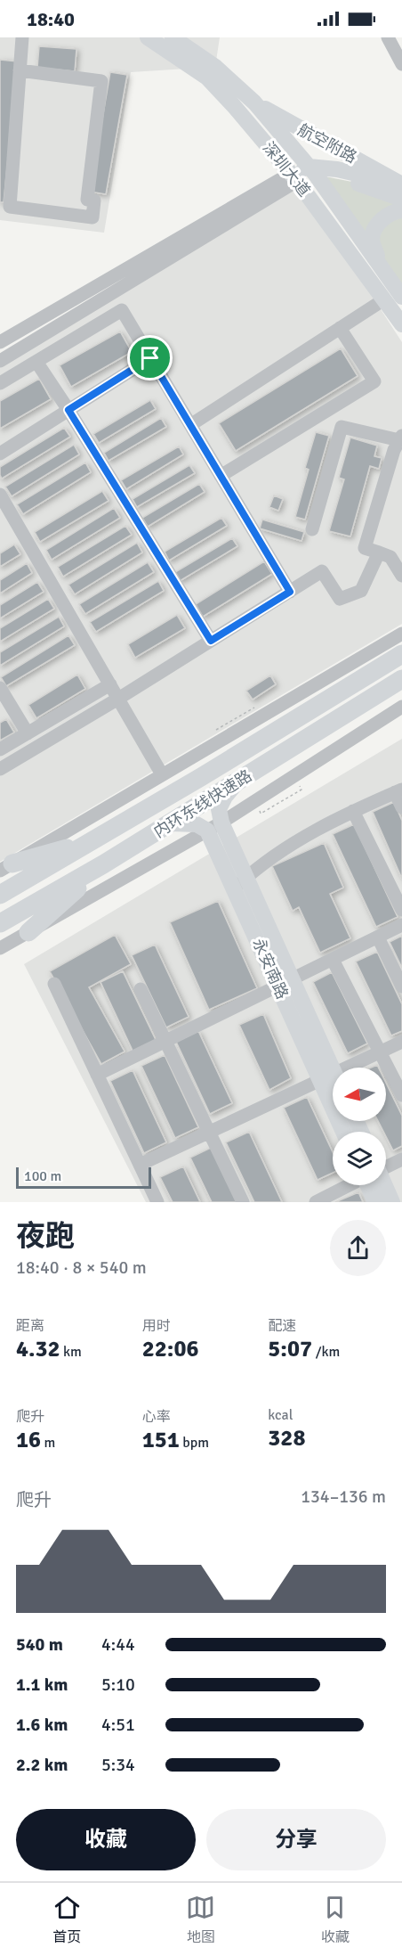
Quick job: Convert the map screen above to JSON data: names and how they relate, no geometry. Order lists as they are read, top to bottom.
{
  "streets": {
    "highway": ["内环东线快速路"],
    "main road": ["航空附路", "深圳大道", "永安南路"]
  },
  "crossings": [
    ["航空附路", "深圳大道"]
  ],
  "scale_bar": "100 m",
  "north": "left",
  "page": {
    "status": "18:40",
    "scale": "100 m",
    "heading": ["夜跑", "18:40 · 8 × 540 m"],
    "stats": [
      ["距离", "4.32 km"],
      ["用时", "22:06"],
      ["配速", "5:07 /km"],
      ["爬升", "16 m"],
      ["心率", "151 bpm"],
      ["kcal", "328"]
    ],
    "chart": ["爬升", "134–136 m"],
    "list": [
      {
        "name": "540 m",
        "note": "4:44"
      },
      {
        "name": "1.1 km",
        "note": "5:10"
      },
      {
        "name": "1.6 km",
        "note": "4:51"
      },
      {
        "name": "2.2 km",
        "note": "5:34"
      }
    ],
    "buttons": ["收藏", "分享"],
    "tabs": ["首页", "地图", "收藏"]
  }
}
